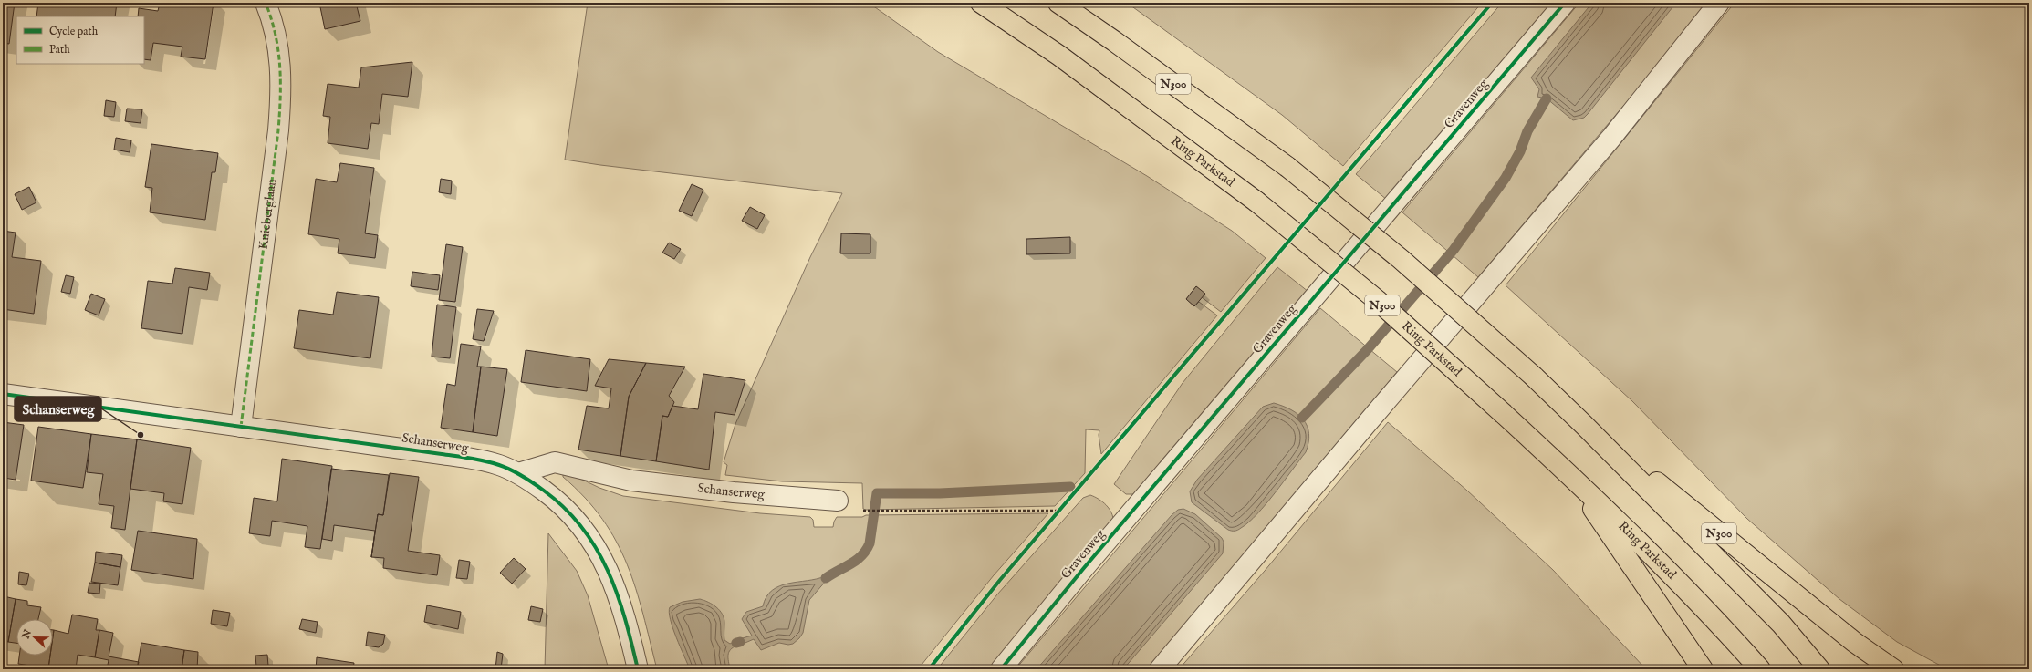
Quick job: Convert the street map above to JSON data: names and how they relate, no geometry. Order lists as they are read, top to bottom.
{
  "streets": {
    "highway": ["N300", "Ring Parkstad"],
    "street": ["Gravenweg", "Knieberglaan", "Schanserweg"]
  },
  "crossings": [
    ["N300", "Ring Parkstad"],
    ["Knieberglaan", "Schanserweg"]
  ],
  "places": ["Schanserweg"],
  "legend": ["Cycle path", "Path"],
  "north": "left"
}
